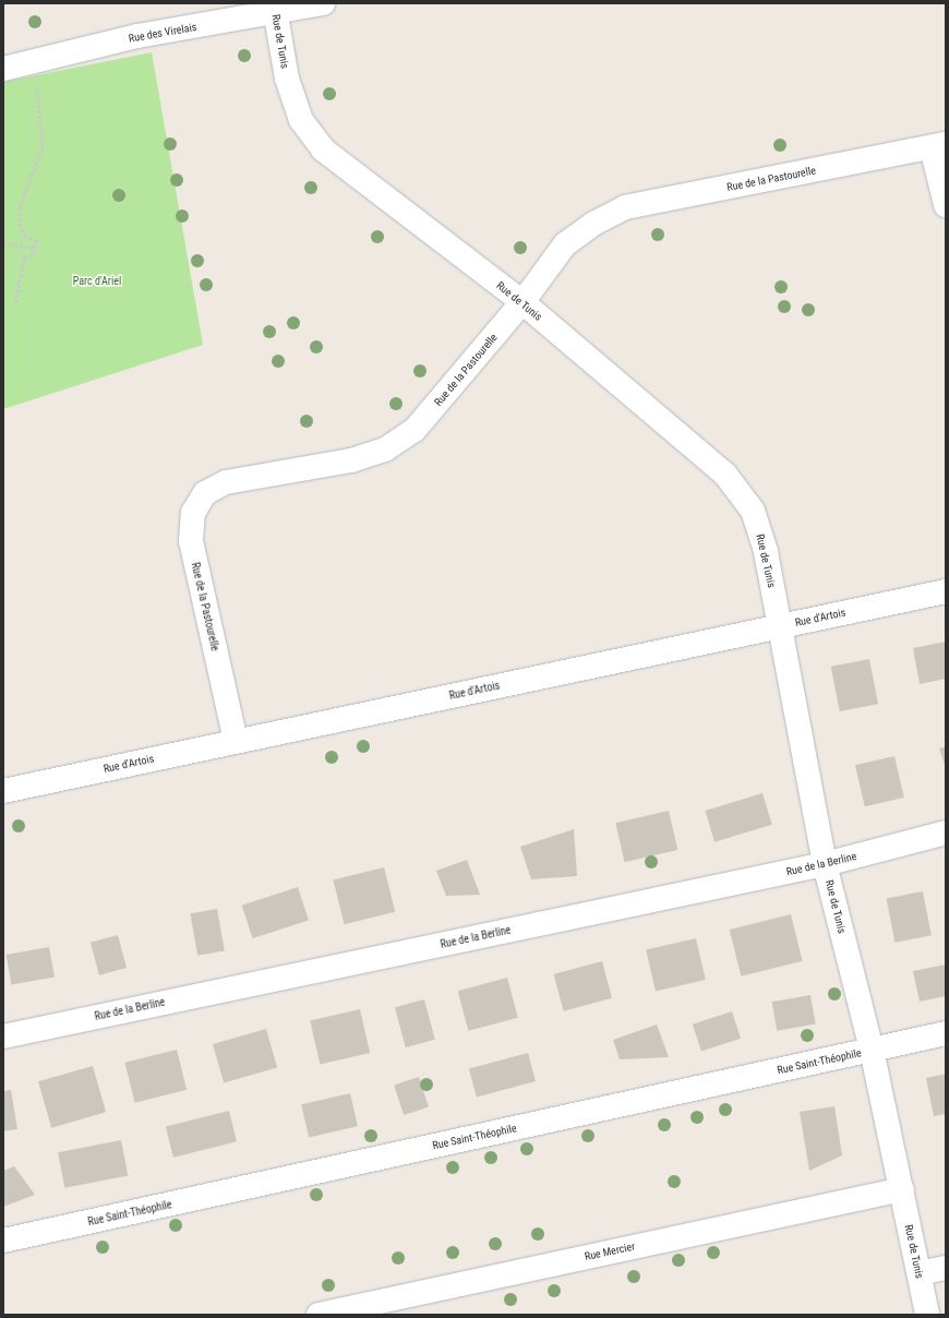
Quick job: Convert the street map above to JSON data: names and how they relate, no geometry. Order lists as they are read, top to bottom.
{
  "streets": {
    "street": [
      "Rue des Virelais",
      "Rue de Tunis",
      "Rue de la Pastourelle",
      "Rue d'Artois",
      "Rue de la Berline",
      "Rue Saint-Théophile",
      "Rue Mercier"
    ]
  },
  "crossings": [
    ["Rue des Virelais", "Rue de Tunis"],
    ["Rue de Tunis", "Rue de la Pastourelle"],
    ["Rue de Tunis", "Rue d'Artois"],
    ["Rue de Tunis", "Rue de la Berline"],
    ["Rue de Tunis", "Rue Saint-Théophile"],
    ["Rue de Tunis", "Rue Mercier"],
    ["Rue de la Pastourelle", "Rue d'Artois"]
  ],
  "parks": ["Parc d'Ariel"]
}
